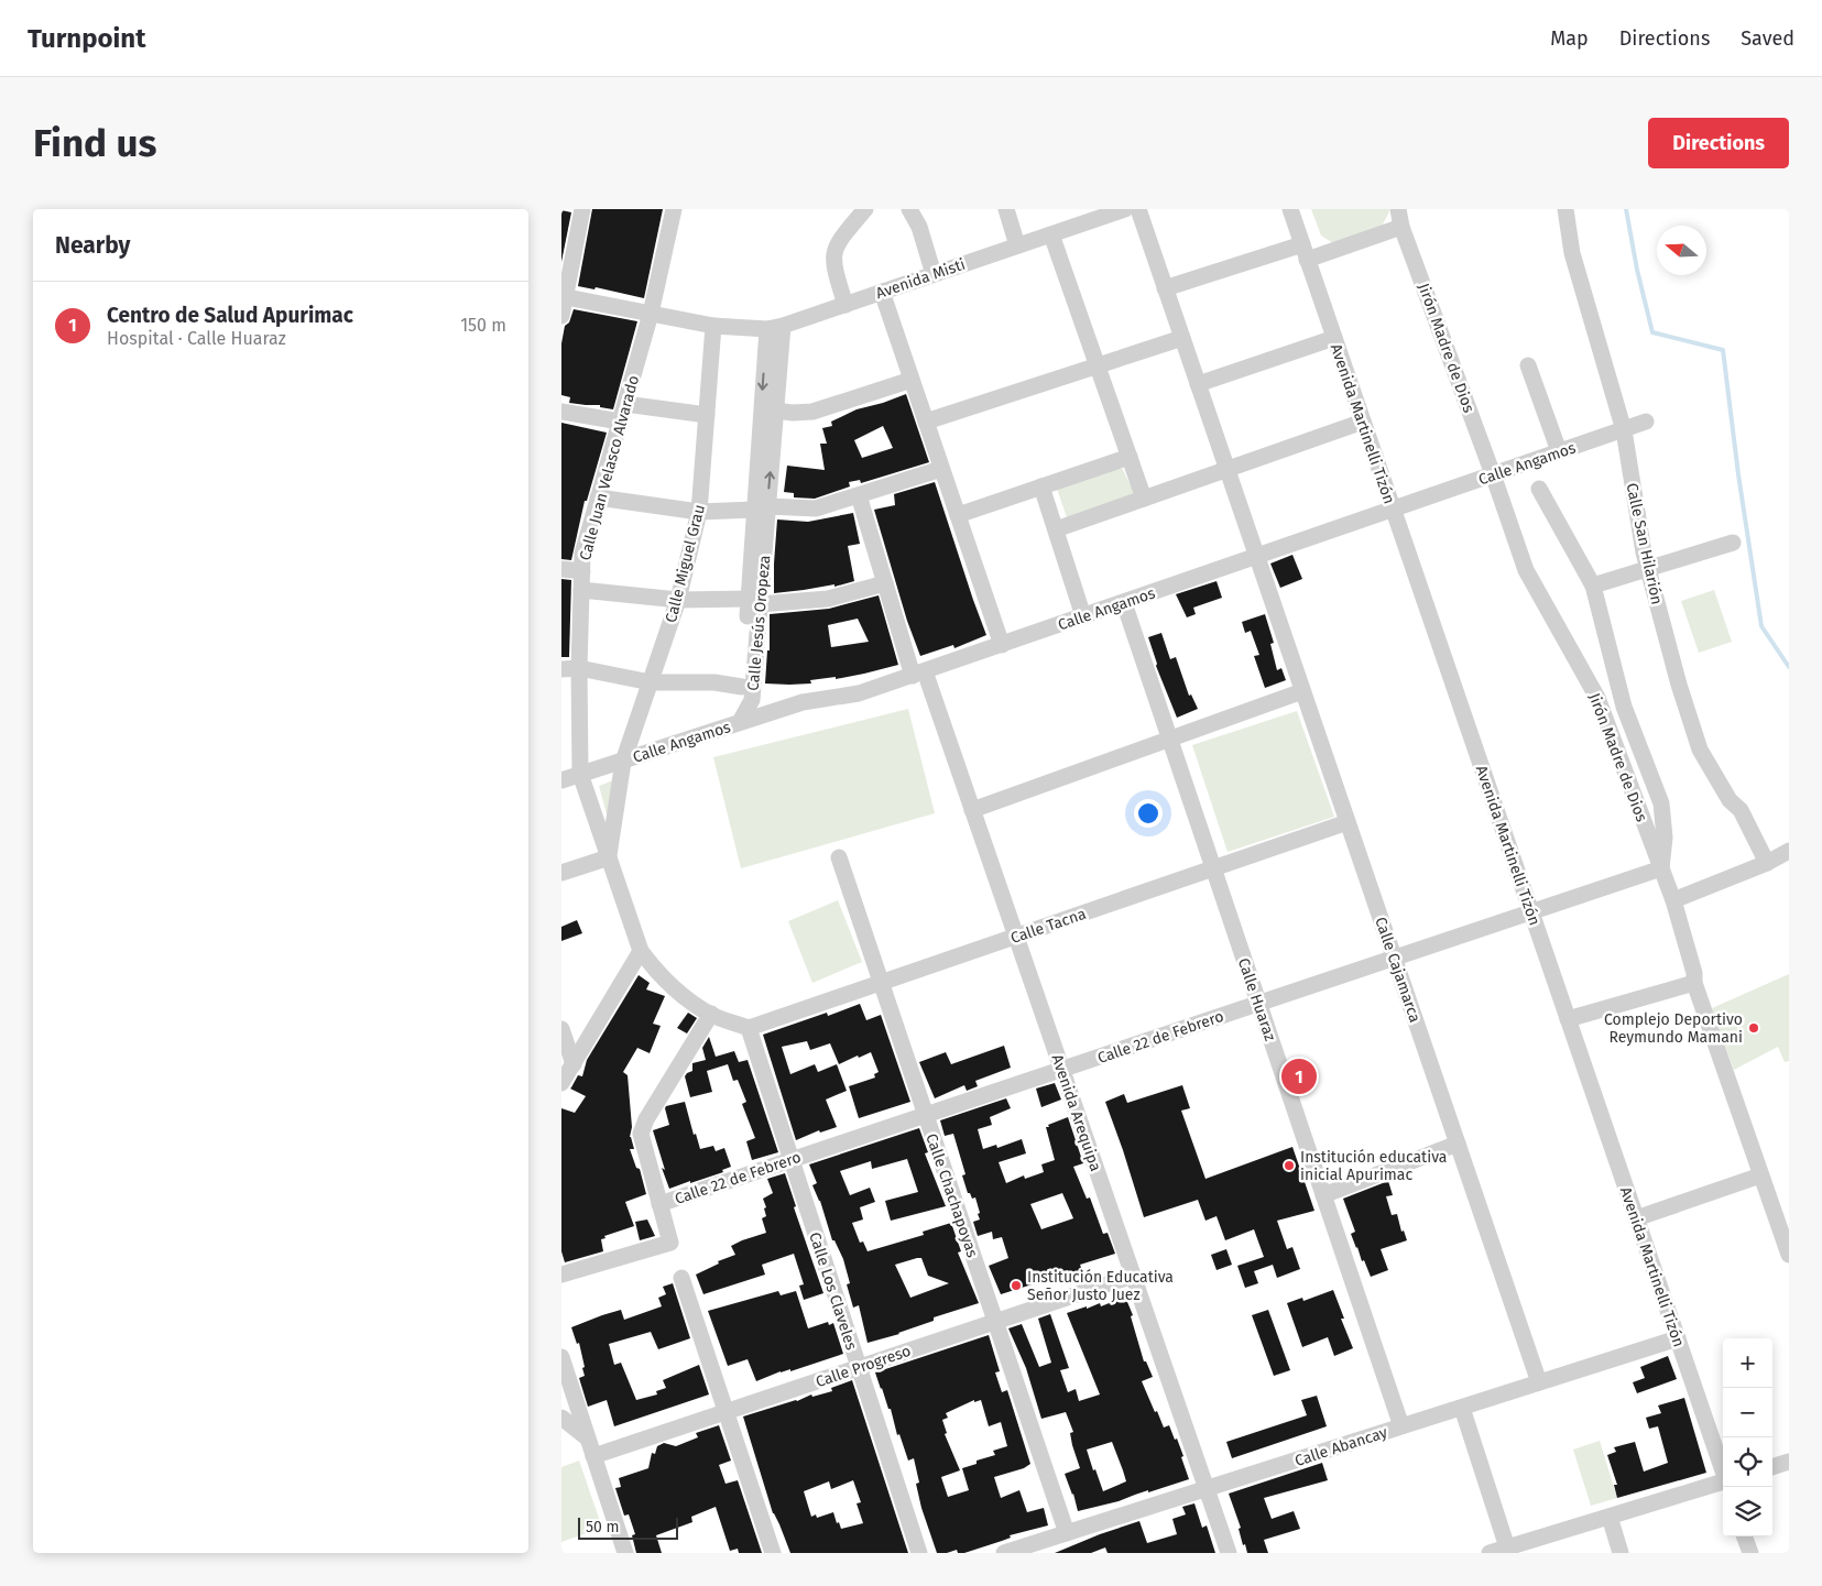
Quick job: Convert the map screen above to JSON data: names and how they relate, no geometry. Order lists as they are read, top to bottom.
{
  "streets": {
    "street": [
      "Avenida Misti",
      "Jirón Madre de Dios",
      "Avenida Martinelli Tizón",
      "Calle Angamos",
      "Calle Juan Velasco Alvarado",
      "Calle San Hilarión",
      "Calle Miguel Grau",
      "Calle Jesús Oropeza",
      "Calle Tacna",
      "Calle Cajamarca",
      "Calle Huaraz",
      "Calle 22 de Febrero",
      "Avenida Arequipa",
      "Calle Chachapoyas",
      "Calle Los Claveles",
      "Calle Progreso",
      "Calle Abancay"
    ]
  },
  "crossings": [
    ["Avenida Misti", "Calle Juan Velasco Alvarado"],
    ["Avenida Misti", "Calle Miguel Grau"],
    ["Avenida Misti", "Calle Jesús Oropeza"],
    ["Jirón Madre de Dios", "Calle Angamos"],
    ["Jirón Madre de Dios", "Calle 22 de Febrero"],
    ["Avenida Martinelli Tizón", "Calle Angamos"],
    ["Avenida Martinelli Tizón", "Calle 22 de Febrero"],
    ["Avenida Martinelli Tizón", "Calle Abancay"],
    ["Calle Angamos", "Calle Juan Velasco Alvarado"],
    ["Calle Angamos", "Calle San Hilarión"],
    ["Calle Angamos", "Calle Miguel Grau"],
    ["Calle Angamos", "Calle Jesús Oropeza"],
    ["Calle Angamos", "Calle Cajamarca"],
    ["Calle Angamos", "Calle Huaraz"],
    ["Calle Angamos", "Avenida Arequipa"],
    ["Calle Juan Velasco Alvarado", "Calle Miguel Grau"],
    ["Calle Juan Velasco Alvarado", "Calle Tacna"],
    ["Calle Juan Velasco Alvarado", "Calle Los Claveles"],
    ["Calle Tacna", "Calle Cajamarca"],
    ["Calle Tacna", "Calle Huaraz"],
    ["Calle Tacna", "Avenida Arequipa"],
    ["Calle Tacna", "Calle Chachapoyas"],
    ["Calle Tacna", "Calle Los Claveles"],
    ["Calle Cajamarca", "Calle 22 de Febrero"],
    ["Calle Cajamarca", "Calle Abancay"],
    ["Calle Huaraz", "Calle 22 de Febrero"],
    ["Calle Huaraz", "Calle Abancay"],
    ["Calle 22 de Febrero", "Avenida Arequipa"],
    ["Calle 22 de Febrero", "Calle Chachapoyas"],
    ["Calle 22 de Febrero", "Calle Los Claveles"],
    ["Avenida Arequipa", "Calle Progreso"],
    ["Avenida Arequipa", "Calle Abancay"],
    ["Calle Chachapoyas", "Calle Progreso"],
    ["Calle Chachapoyas", "Calle Abancay"],
    ["Calle Los Claveles", "Calle Progreso"]
  ],
  "places": ["Complejo Deportivo Reymundo Mamani", "Institución educativa inicial Apurimac", "Institución Educativa Señor Justo Juez"],
  "scale_bar": "50 m",
  "north": "left",
  "page": {
    "header": "Turnpoint",
    "nav": ["Map", "Directions", "Saved"],
    "buttons": "Directions",
    "title": "Find us",
    "heading": "Nearby",
    "list": [
      {
        "mark": "1",
        "name": "Centro de Salud Apurimac",
        "note": "Hospital · Calle Huaraz",
        "value": "150 m"
      }
    ],
    "pins": "1",
    "map_buttons": ["+", "−"],
    "scale": "50 m"
  }
}
